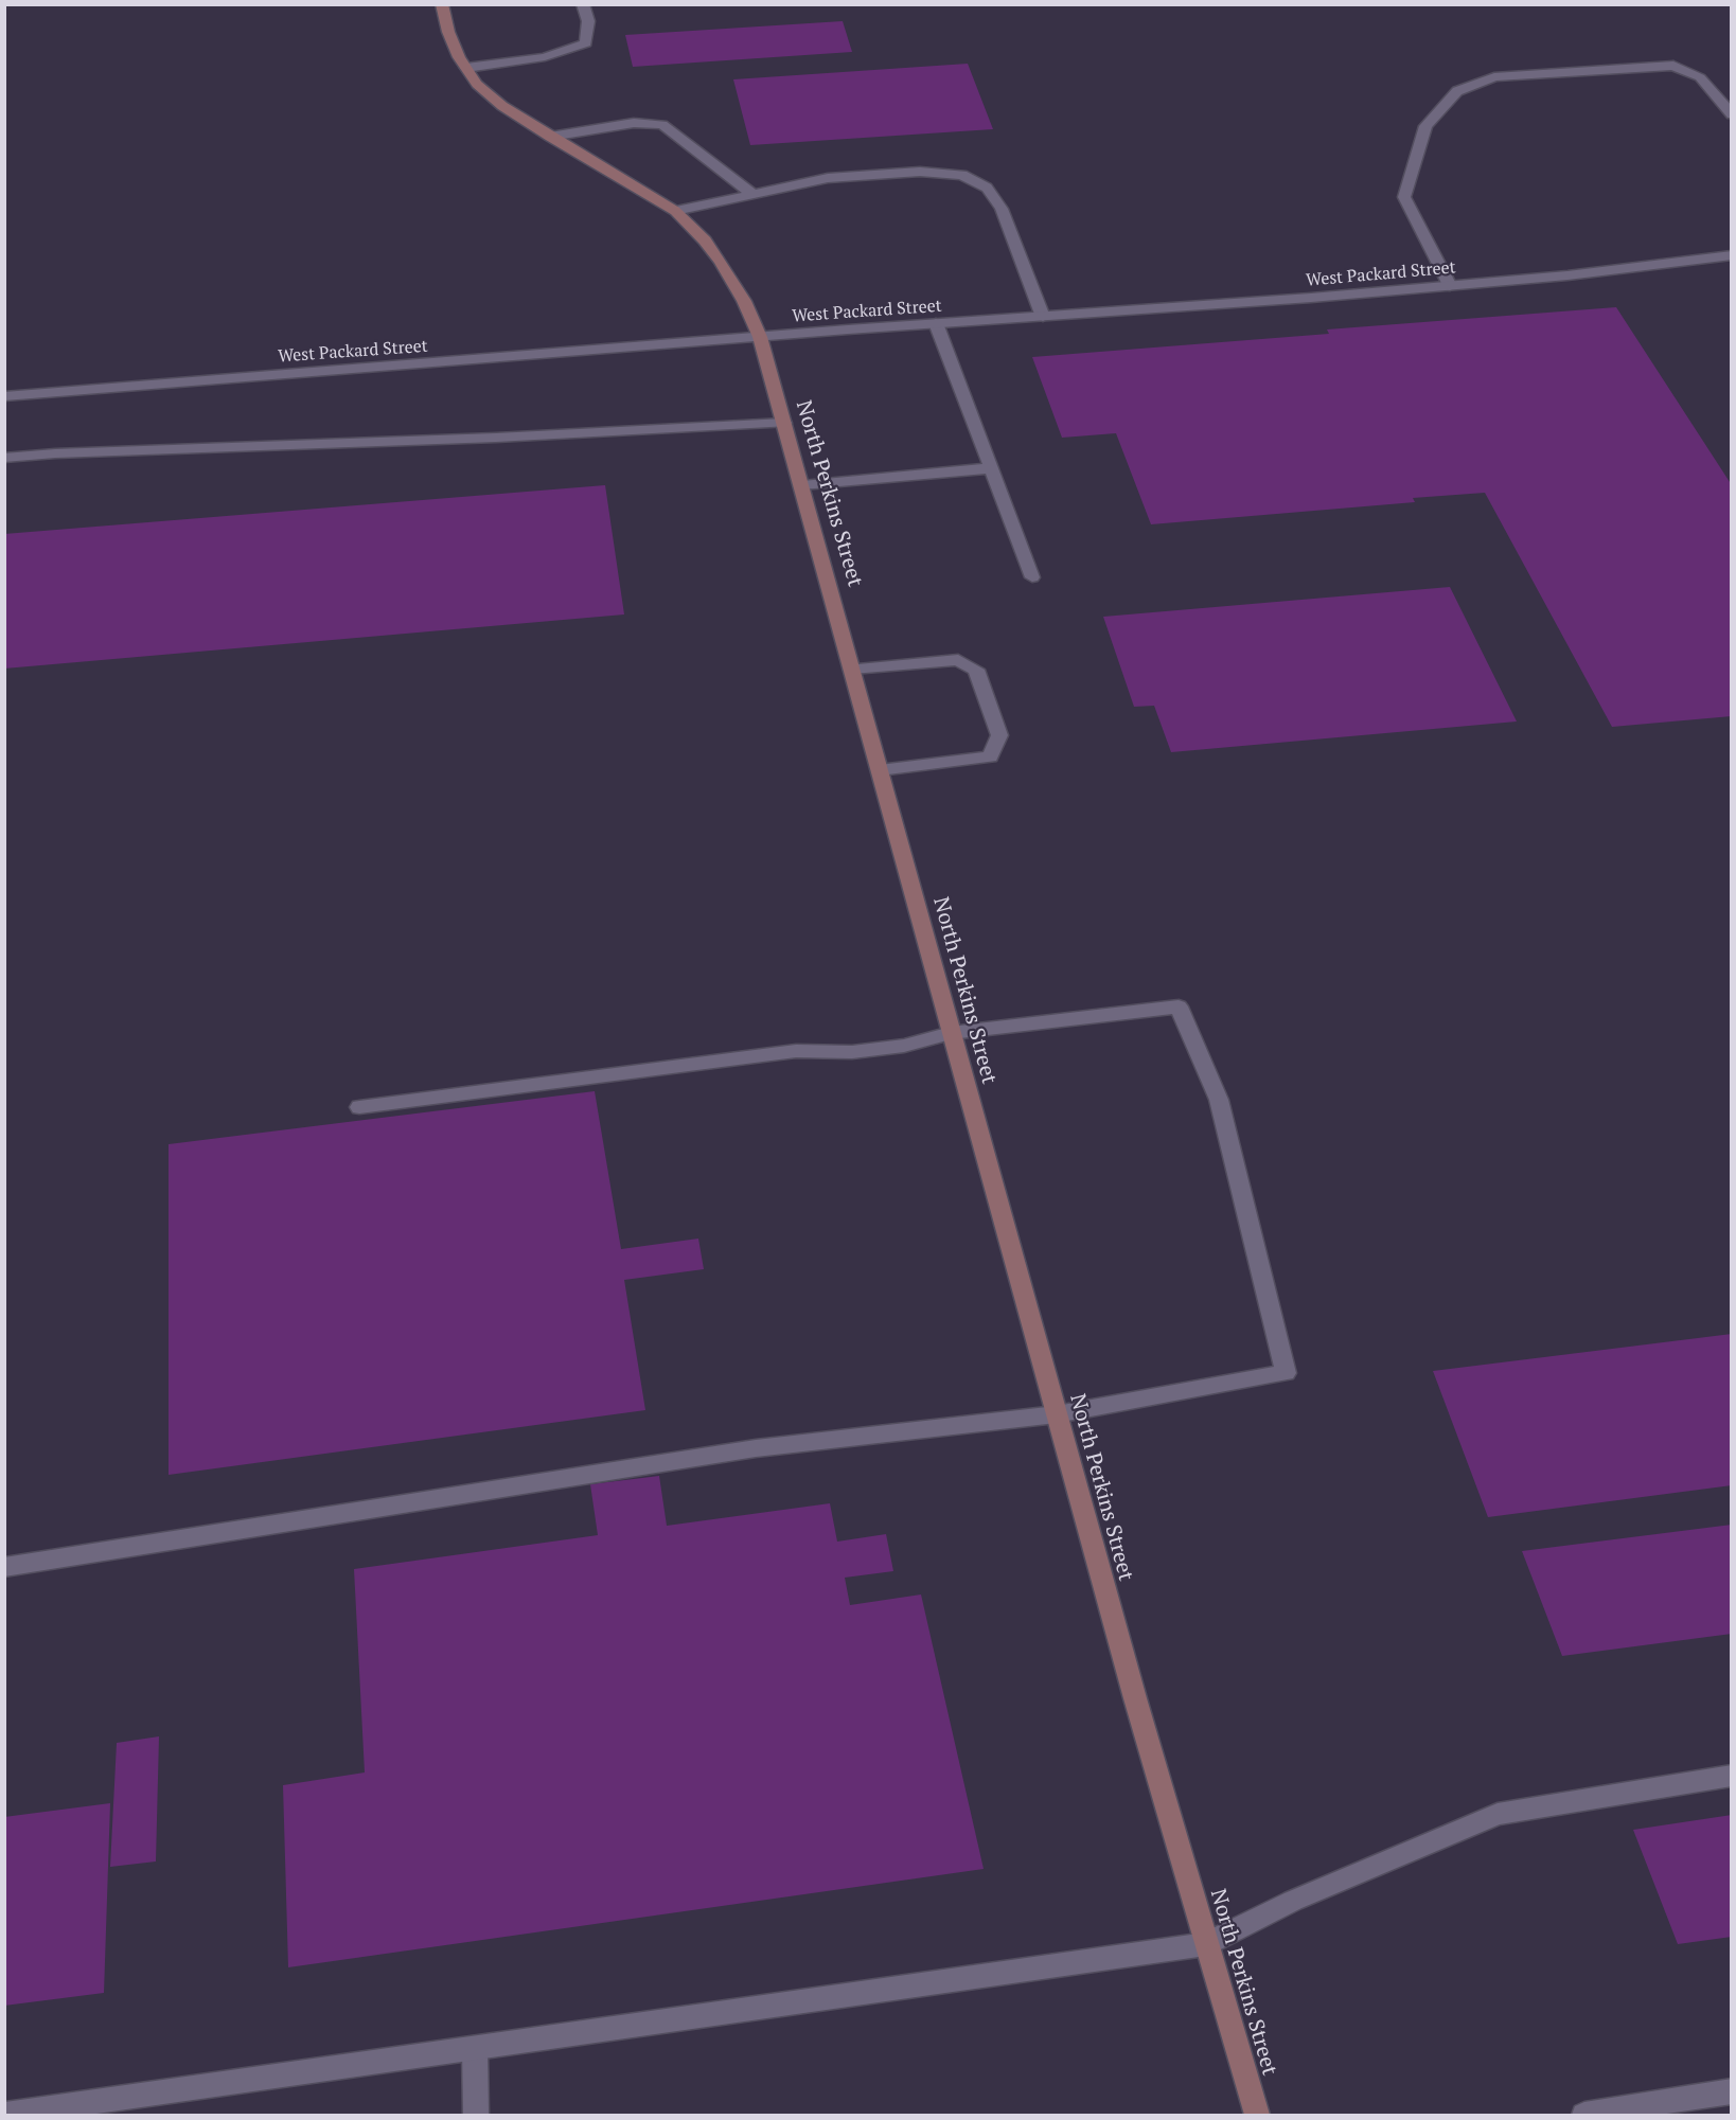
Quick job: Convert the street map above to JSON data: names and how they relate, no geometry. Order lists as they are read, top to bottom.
{
  "streets": {
    "street": ["West Packard Street", "North Perkins Street"]
  },
  "crossings": [
    ["West Packard Street", "North Perkins Street"]
  ]
}
